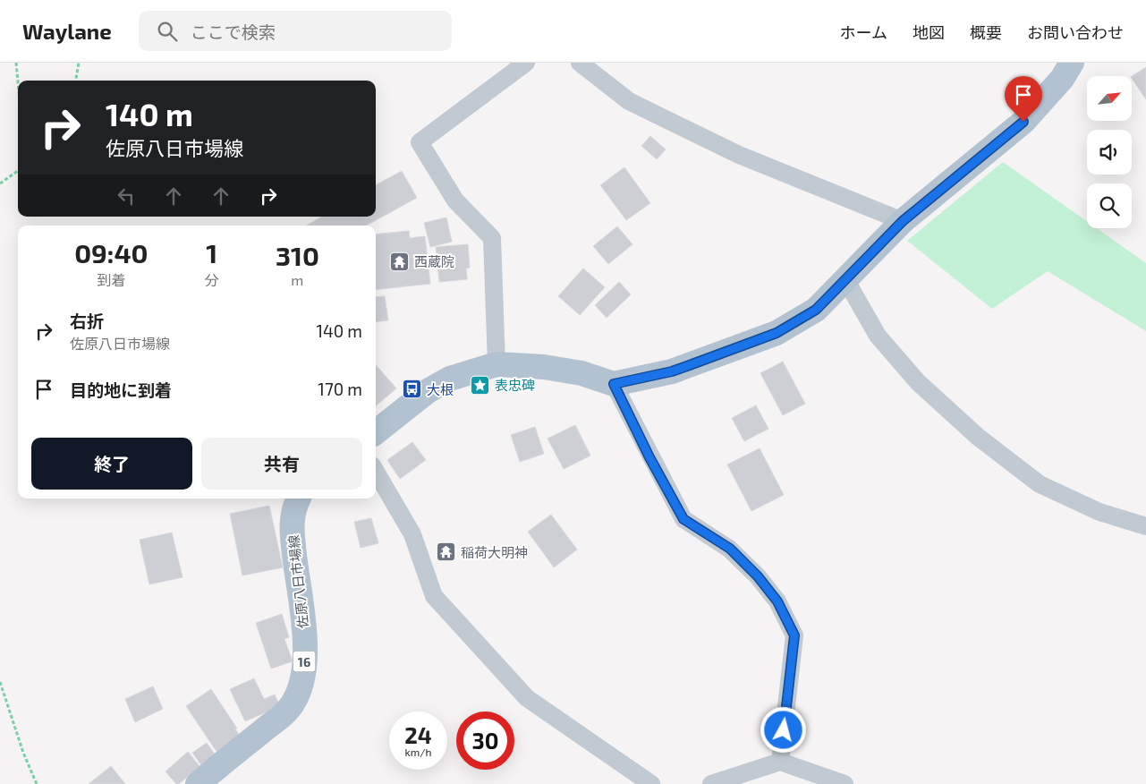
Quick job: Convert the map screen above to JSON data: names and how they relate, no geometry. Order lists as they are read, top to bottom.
{
  "streets": {
    "main road": ["佐原八日市場線", "16"]
  },
  "places": {
    "temple": ["西蔵院", "稲荷大明神"],
    "place": ["表忠碑"],
    "bus stop": ["大根"]
  },
  "north": "top right",
  "page": {
    "header": "Waylane",
    "search": "ここで検索",
    "nav": [
      "ホーム",
      "地図",
      "概要",
      "お問い合わせ"
    ],
    "turn": ["140 m", "佐原八日市場線"],
    "eta": [
      "09:40",
      "到着",
      "1",
      "分",
      "310",
      "m"
    ],
    "list": [
      {
        "name": "右折",
        "note": "佐原八日市場線",
        "value": "140 m"
      },
      {
        "name": "目的地に到着",
        "value": "170 m"
      }
    ],
    "buttons": ["終了", "共有"],
    "speed": "24 km/h",
    "limit": "30"
  }
}
